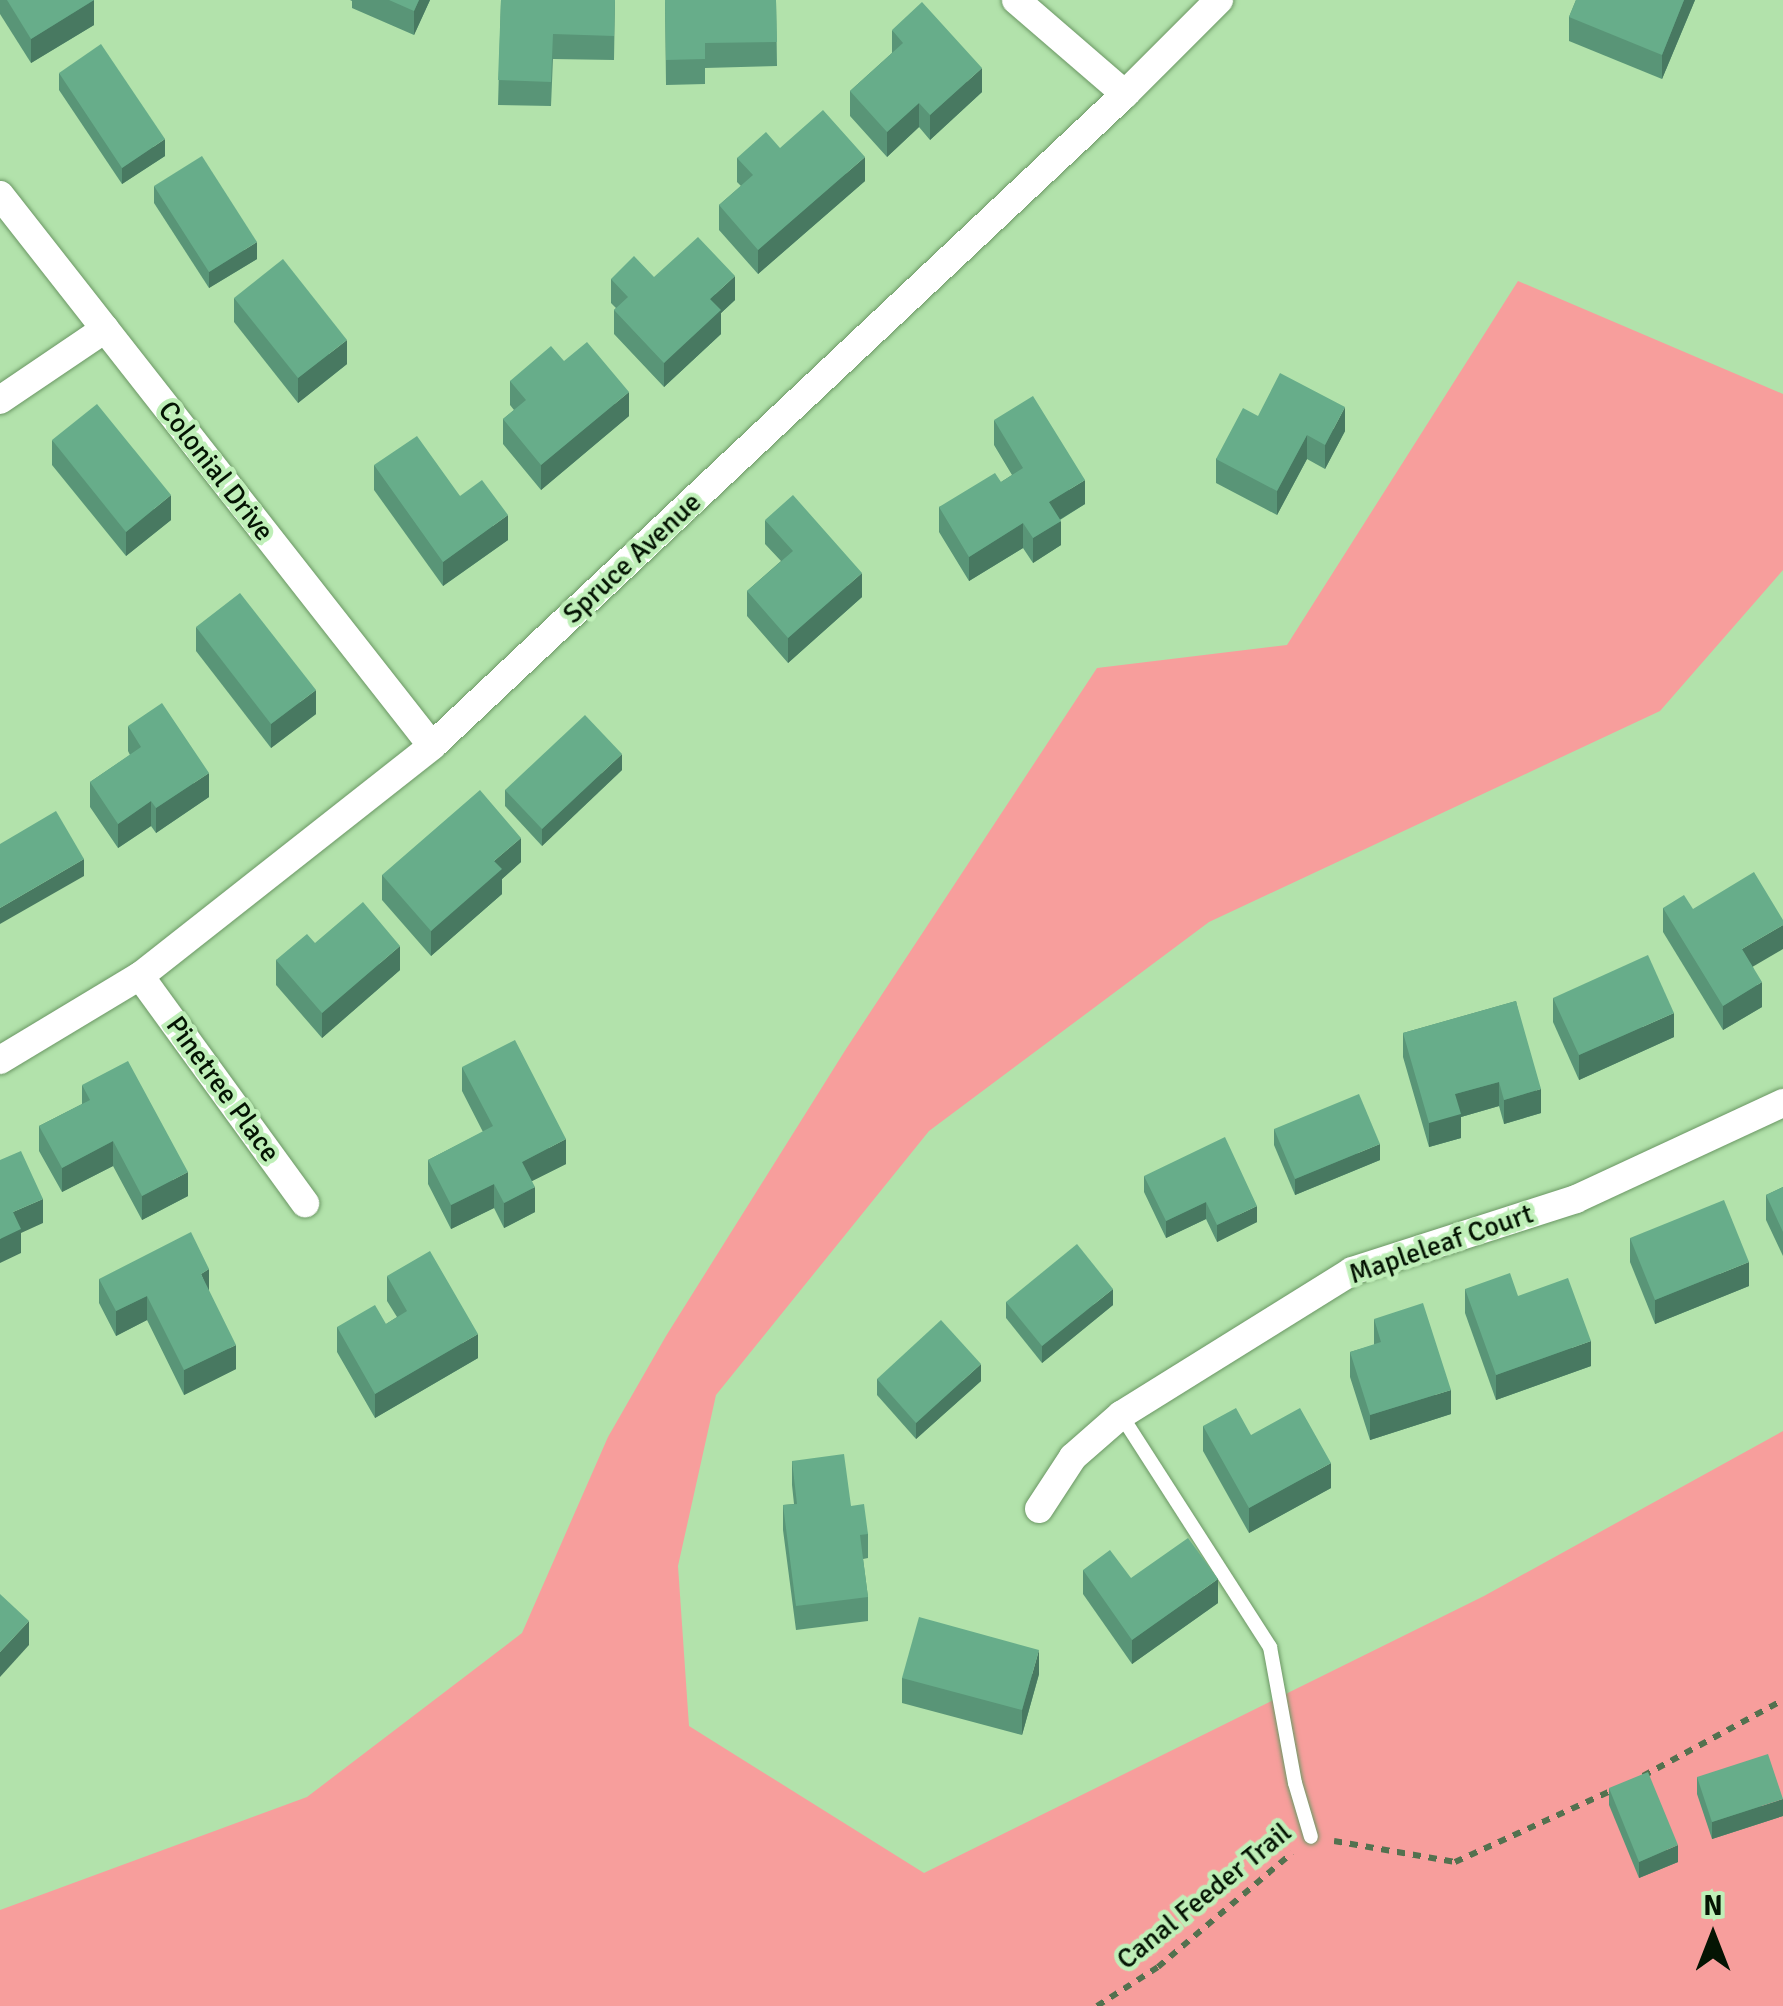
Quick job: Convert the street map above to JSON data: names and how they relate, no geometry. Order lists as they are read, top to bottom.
{
  "streets": {
    "street": [
      "Colonial Drive",
      "Spruce Avenue",
      "Pinetree Place",
      "Mapleleaf Court"
    ],
    "path": ["Canal Feeder Trail"]
  },
  "crossings": [
    ["Colonial Drive", "Spruce Avenue"],
    ["Spruce Avenue", "Pinetree Place"]
  ],
  "north": "top"
}
